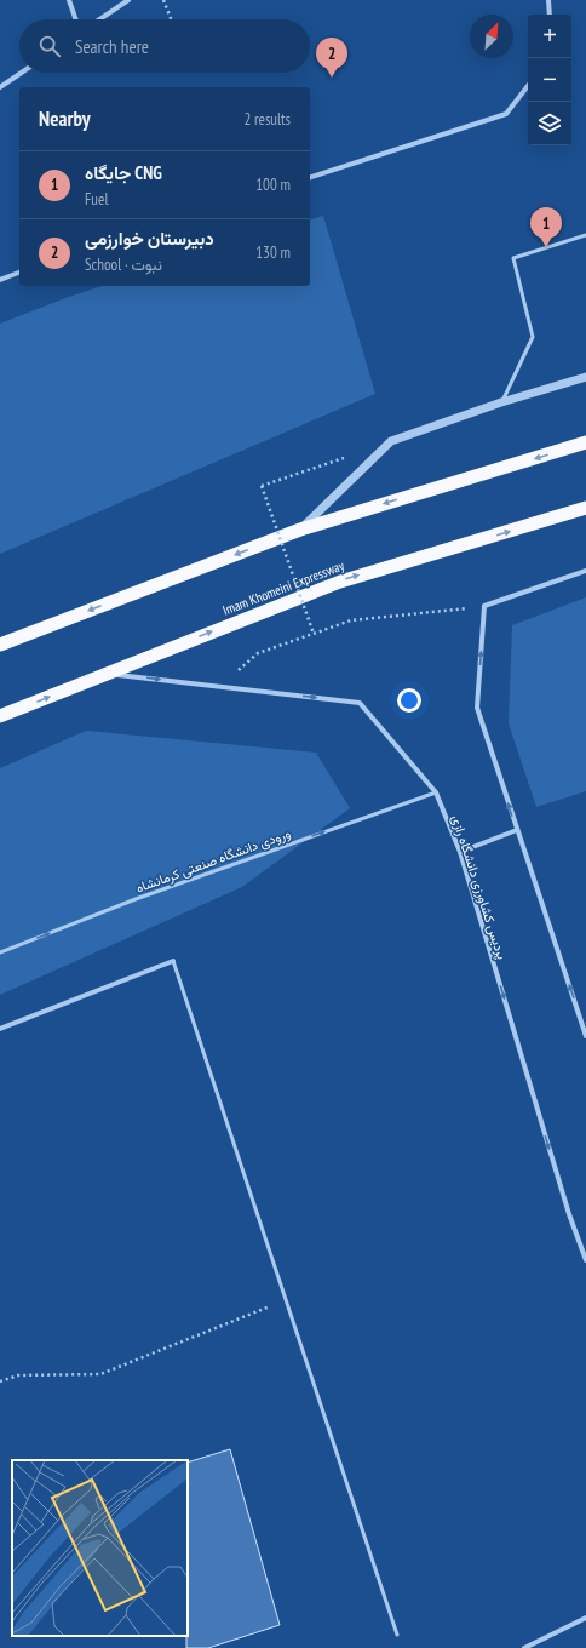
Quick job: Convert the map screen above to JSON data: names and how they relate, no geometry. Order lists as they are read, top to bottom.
{
  "streets": {
    "highway": ["Imam Khomeini Expressway"],
    "street": ["پردیس کشاورزی دانشگاه رازی"],
    "lane": ["ورودی دانشگاه صنعتی کرمانشاه"]
  },
  "crossings": [
    ["Imam Khomeini Expressway", "پردیس کشاورزی دانشگاه رازی"],
    ["ورودی دانشگاه صنعتی کرمانشاه", "پردیس کشاورزی دانشگاه رازی"]
  ],
  "one_way": ["ورودی دانشگاه صنعتی کرمانشاه", "پردیس کشاورزی دانشگاه رازی"],
  "north": "top right",
  "page": {
    "map_buttons": ["+", "−"],
    "search": "Search here",
    "pins": ["2", "1"],
    "heading": ["Nearby", "2 results"],
    "list": [
      {
        "mark": "1",
        "name": "جایگاه CNG",
        "note": "Fuel",
        "value": "100 m"
      },
      {
        "mark": "2",
        "name": "دبیرستان خوارزمی",
        "note": "School · نبوت",
        "value": "130 m"
      }
    ]
  }
}
